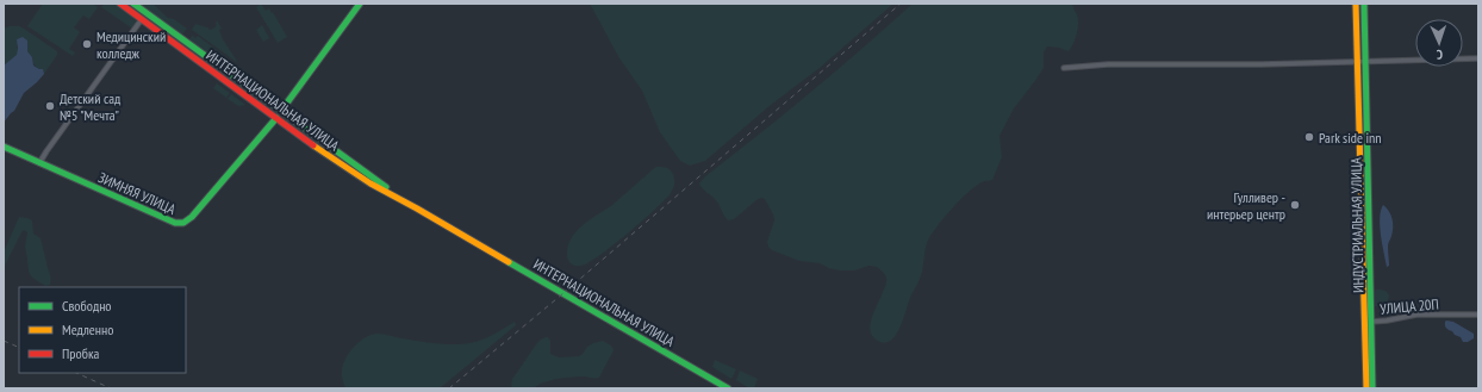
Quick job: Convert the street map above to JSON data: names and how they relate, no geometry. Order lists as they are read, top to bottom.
{
  "streets": {
    "main road": ["ИНТЕРНАЦИОНАЛЬНАЯ УЛИЦА", "ЗИМНЯЯ УЛИЦА", "ИНДУСТРИАЛЬНАЯ УЛИЦА"],
    "street": ["УЛИЦА 20П"]
  },
  "crossings": [
    ["ИНТЕРНАЦИОНАЛЬНАЯ УЛИЦА", "ЗИМНЯЯ УЛИЦА"],
    ["ИНДУСТРИАЛЬНАЯ УЛИЦА", "УЛИЦА 20П"]
  ],
  "places": [
    "Медицинский колледж",
    "Детский сад №5 \"Мечта\"",
    "Park side inn",
    "Гулливер - интерьер центр"
  ],
  "legend": ["Свободно", "Медленно", "Пробка"],
  "north": "bottom"
}
